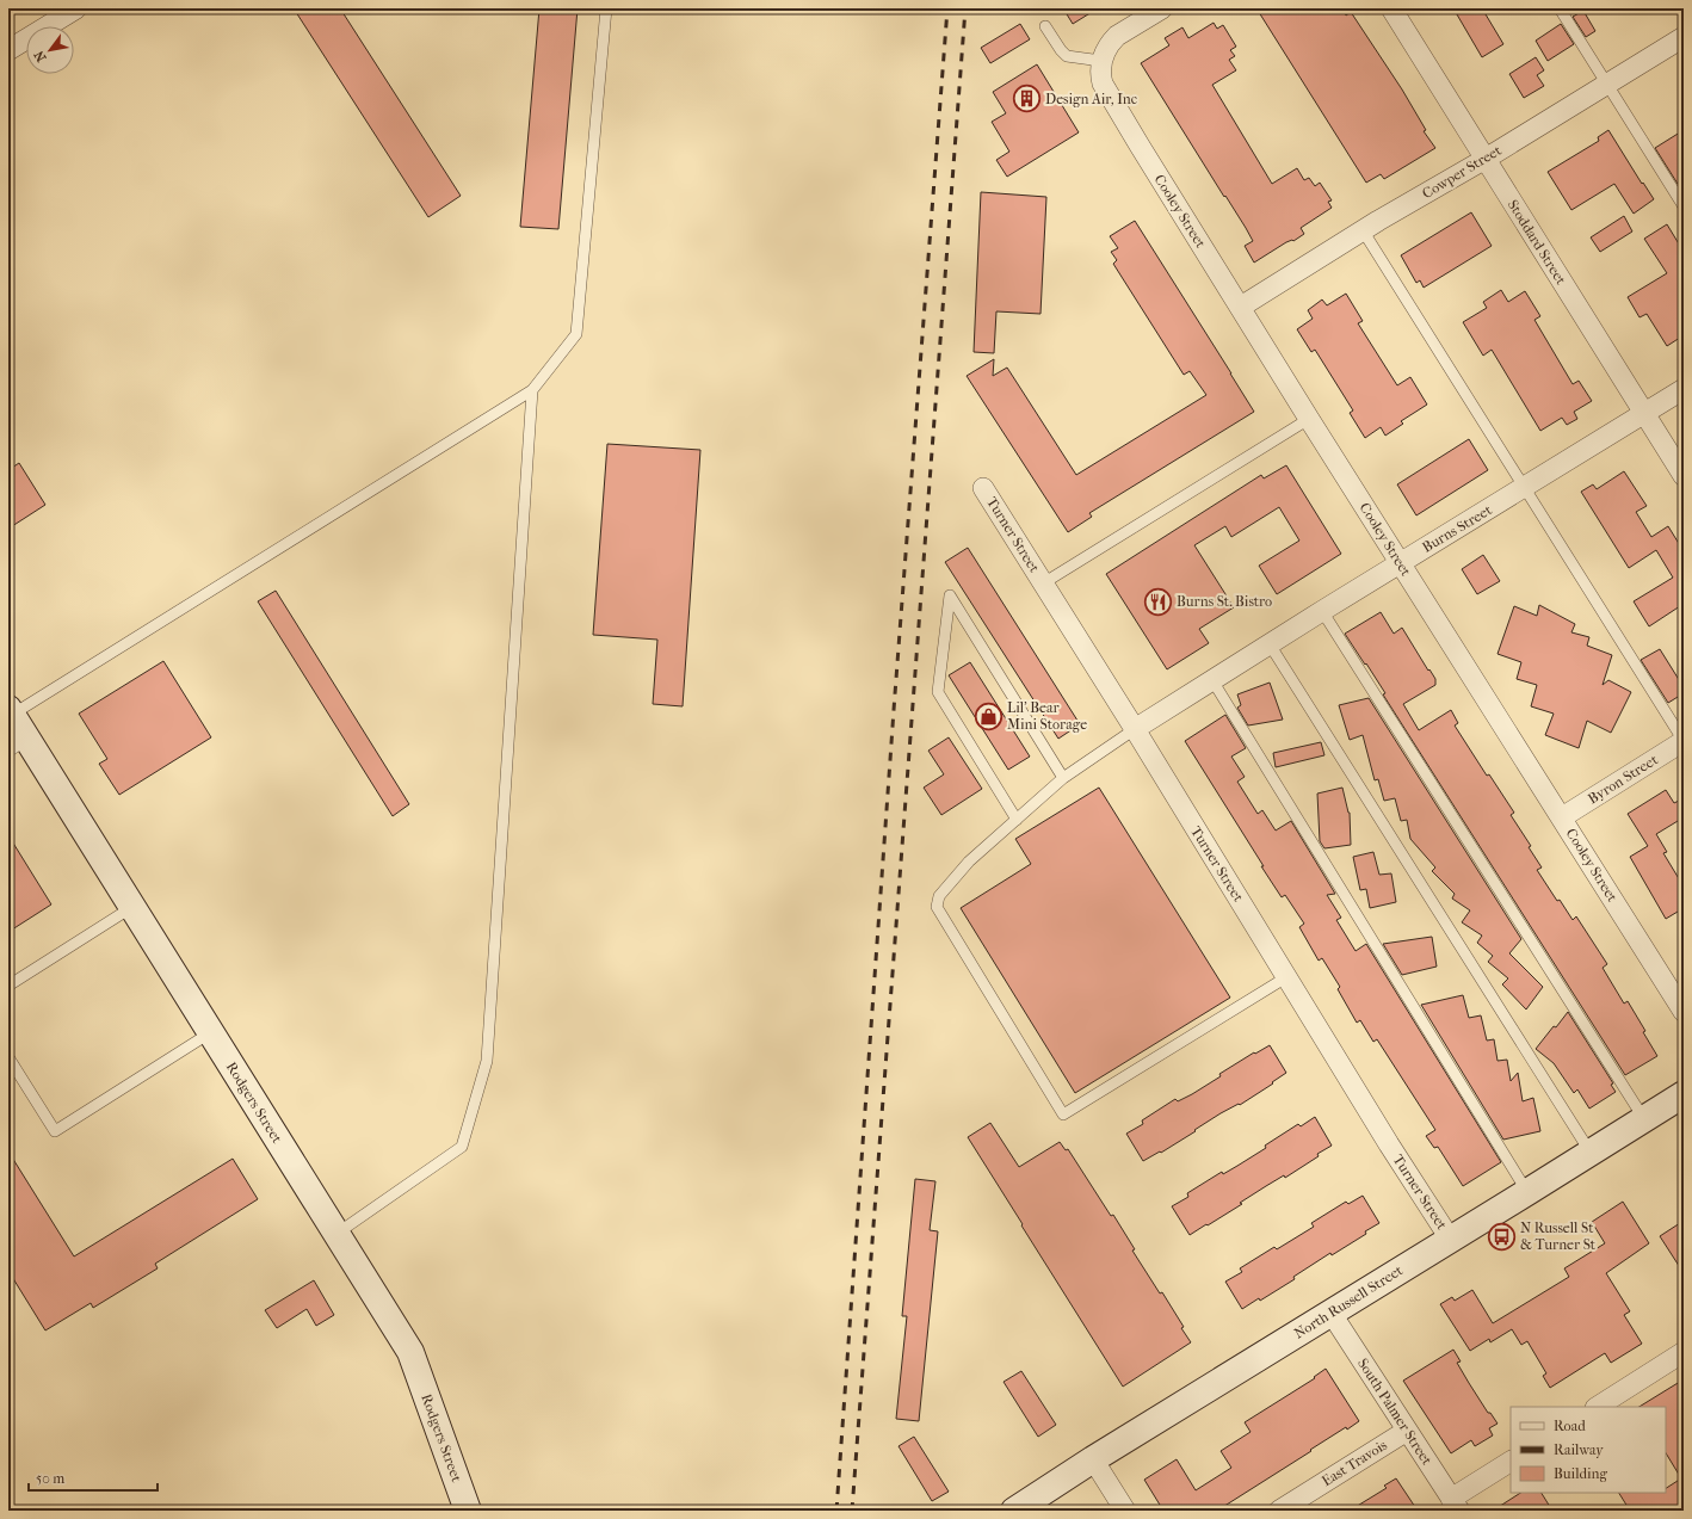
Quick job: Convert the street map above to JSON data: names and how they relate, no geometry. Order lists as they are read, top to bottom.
{
  "streets": {
    "street": [
      "Cowper Street",
      "Cooley Street",
      "Stoddard Street",
      "Burns Street",
      "Turner Street",
      "Byron Street",
      "Rodgers Street",
      "North Russell Street",
      "South Palmer Street",
      "East Travois"
    ]
  },
  "crossings": [
    ["Cowper Street", "Cooley Street"],
    ["Cowper Street", "Stoddard Street"],
    ["Cooley Street", "Burns Street"],
    ["Cooley Street", "Byron Street"],
    ["Stoddard Street", "Burns Street"],
    ["Burns Street", "Turner Street"],
    ["Turner Street", "North Russell Street"],
    ["North Russell Street", "South Palmer Street"],
    ["South Palmer Street", "East Travois"]
  ],
  "places": {
    "building": ["Design Air, Inc"],
    "restaurant": ["Burns St. Bistro"],
    "shop": ["Lil' Bear Mini Storage"],
    "bus stop": ["N Russell St & Turner St"]
  },
  "legend": ["Road", "Railway", "Building"],
  "scale_bar": "50 m",
  "north": "bottom left"
}
